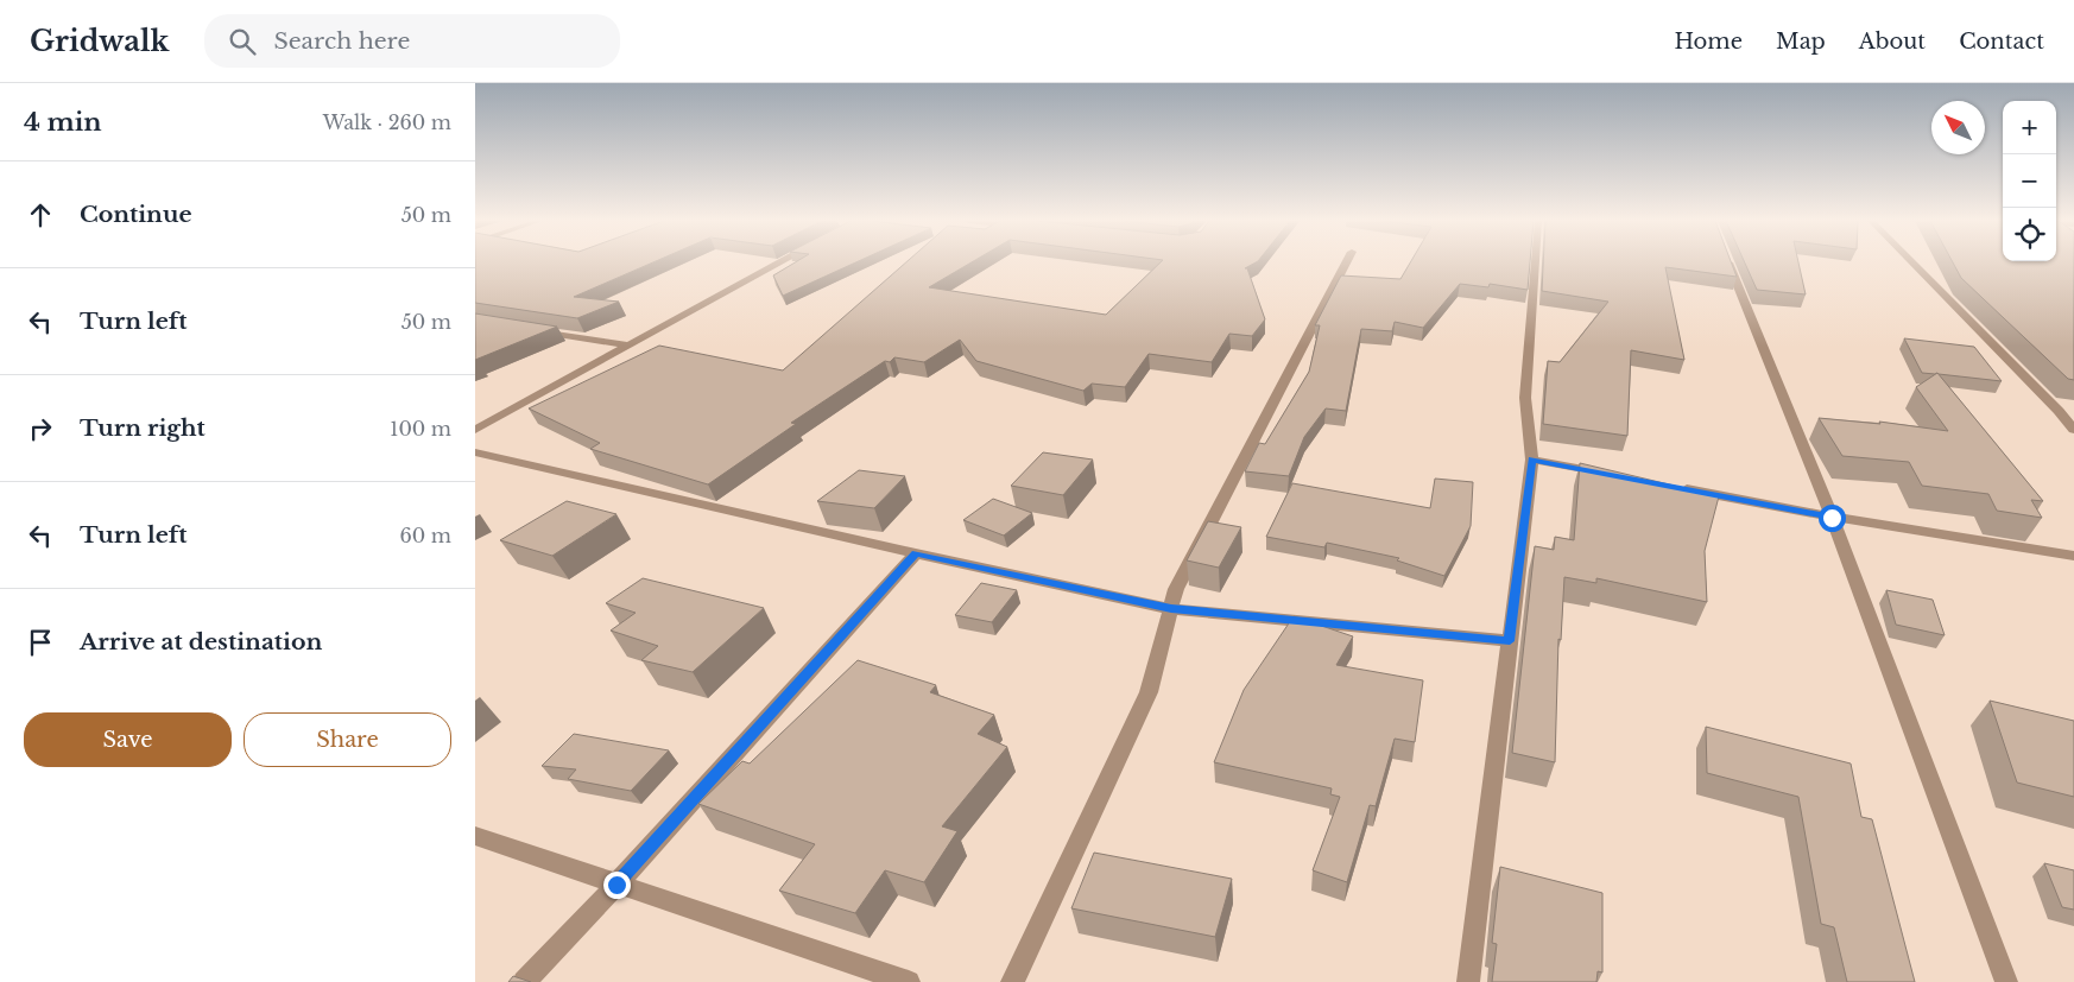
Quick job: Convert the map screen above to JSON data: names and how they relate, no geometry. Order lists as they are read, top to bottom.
{
  "north": "top left",
  "page": {
    "header": "Gridwalk",
    "search": "Search here",
    "nav": [
      "Home",
      "Map",
      "About",
      "Contact"
    ],
    "heading": ["4 min", "Walk · 260 m"],
    "map_buttons": ["+", "−"],
    "list": [
      ["Continue", "50 m"],
      ["Turn left", "50 m"],
      ["Turn right", "100 m"],
      ["Turn left", "60 m"],
      "Arrive at destination"
    ],
    "buttons": ["Save", "Share"]
  }
}
